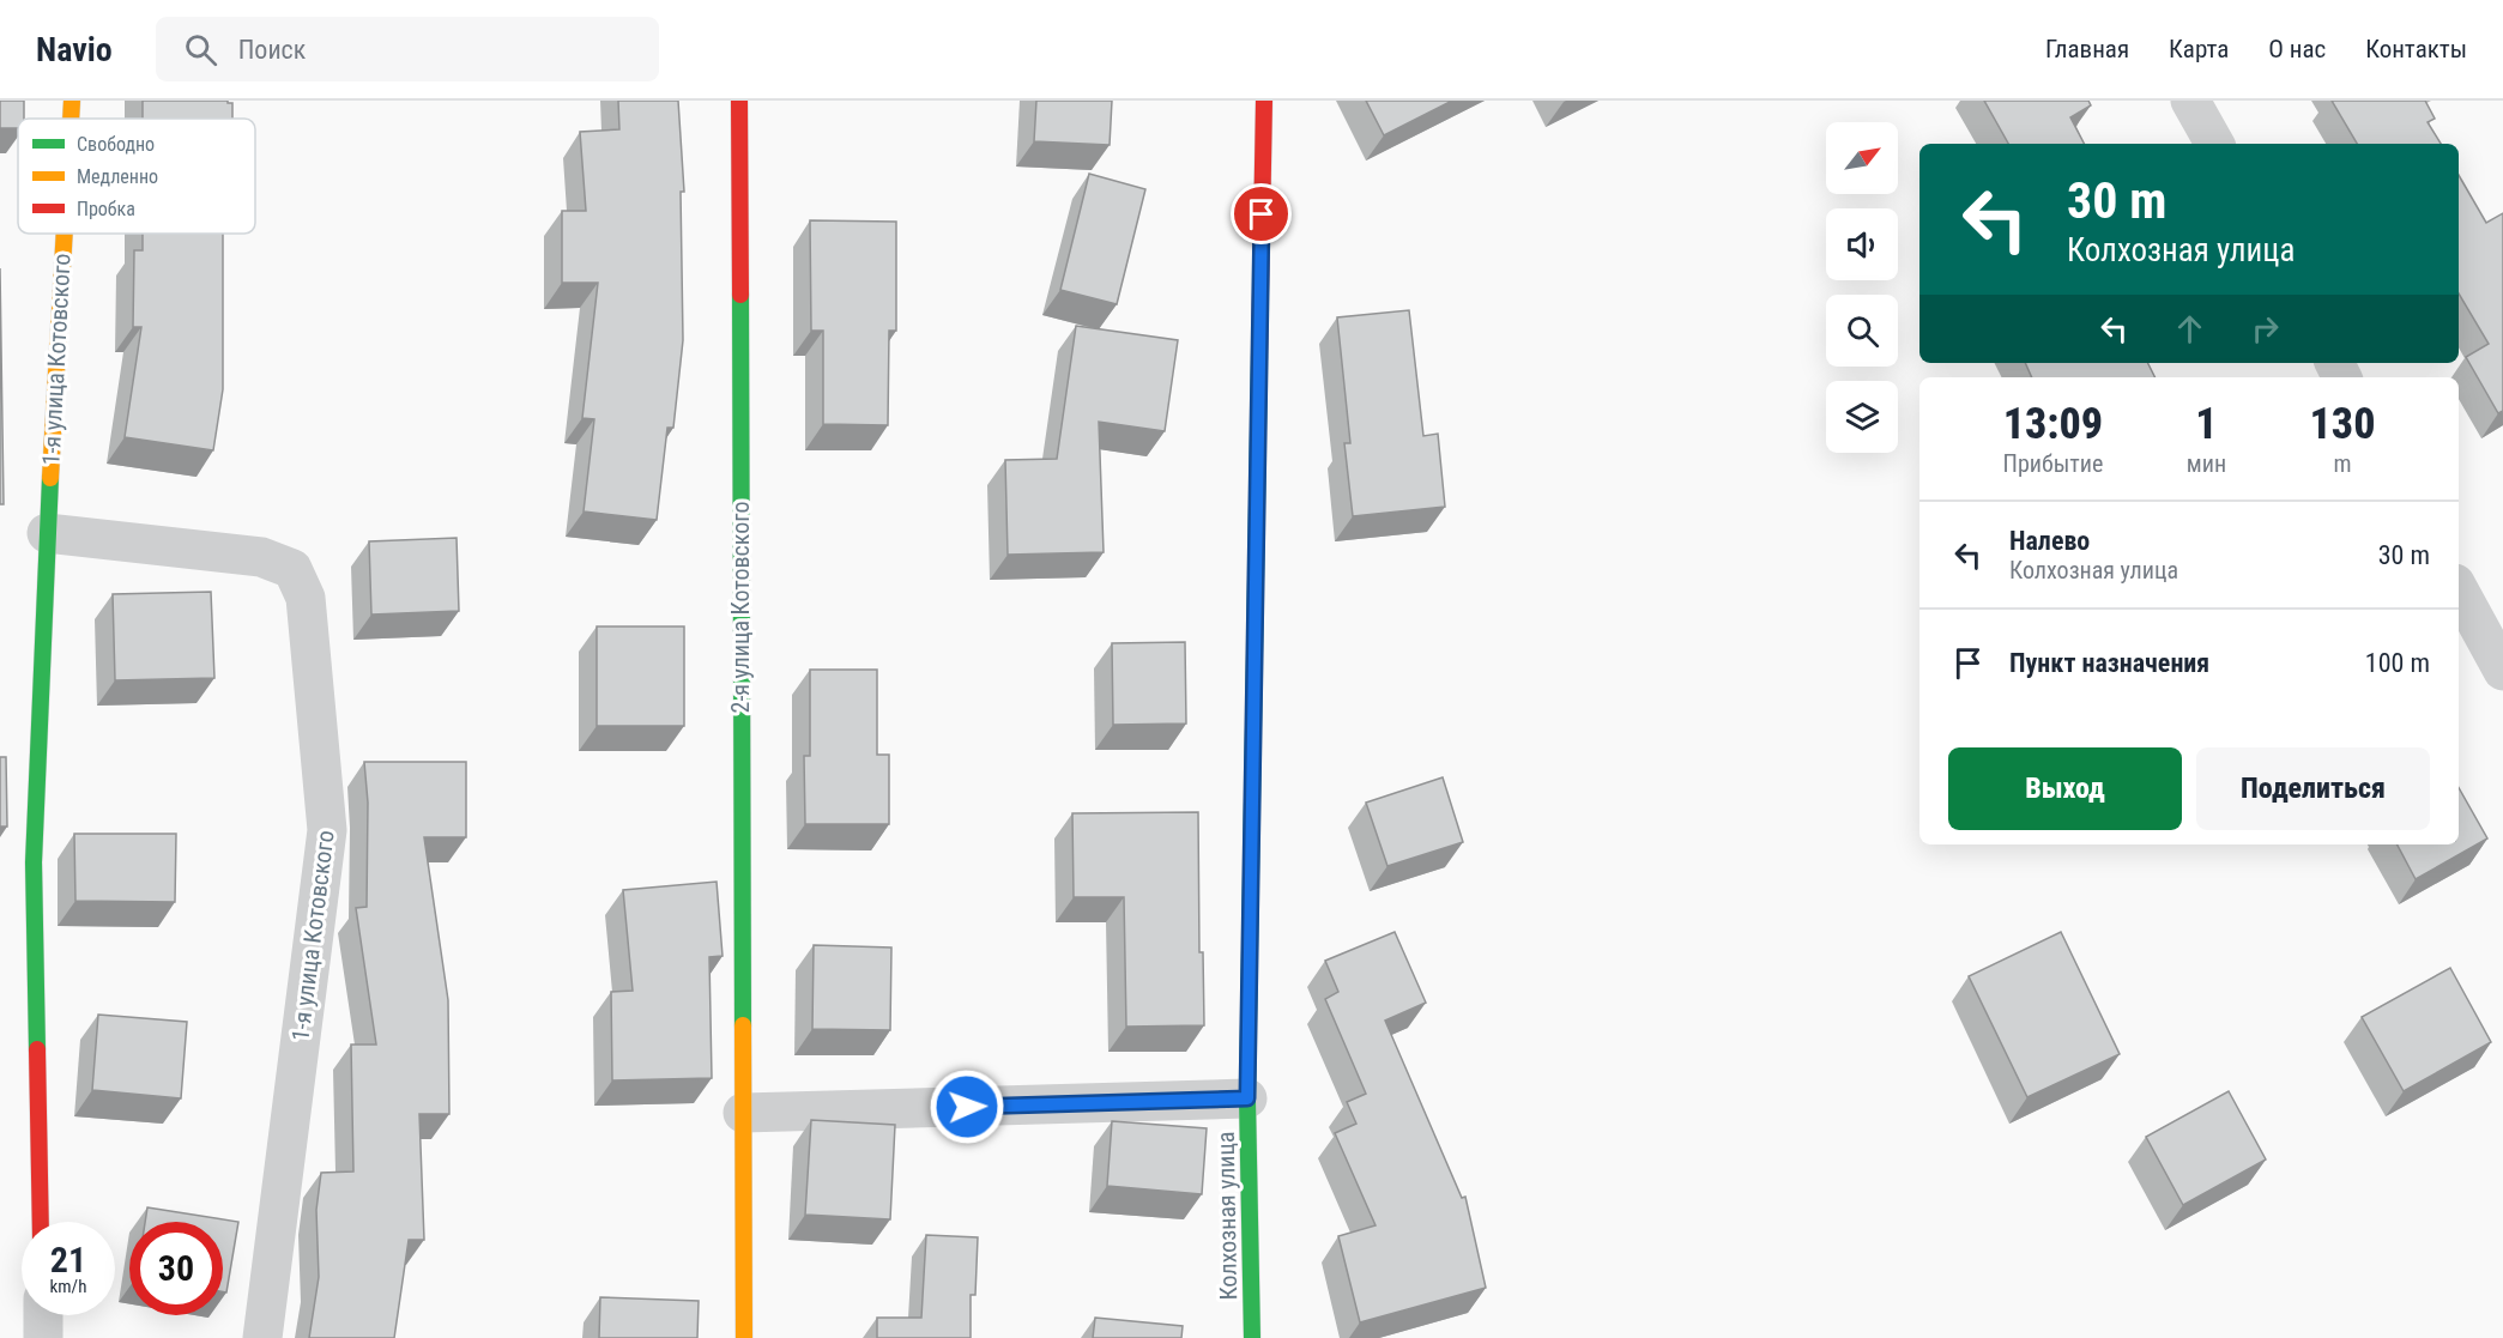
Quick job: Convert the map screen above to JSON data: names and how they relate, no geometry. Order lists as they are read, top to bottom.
{
  "streets": {
    "street": ["1-я улица Котовского", "2-я улица Котовского", "Колхозная улица"]
  },
  "legend": ["Свободно", "Медленно", "Пробка"],
  "north": "top right",
  "page": {
    "header": "Navio",
    "search": "Поиск",
    "nav": [
      "Главная",
      "Карта",
      "О нас",
      "Контакты"
    ],
    "turn": ["30 m", "Колхозная улица"],
    "eta": [
      "13:09",
      "Прибытие",
      "1",
      "мин",
      "130",
      "m"
    ],
    "list": [
      {
        "name": "Налево",
        "note": "Колхозная улица",
        "value": "30 m"
      },
      {
        "name": "Пункт назначения",
        "value": "100 m"
      }
    ],
    "buttons": ["Выход", "Поделиться"],
    "speed": "21 km/h",
    "limit": "30"
  }
}
